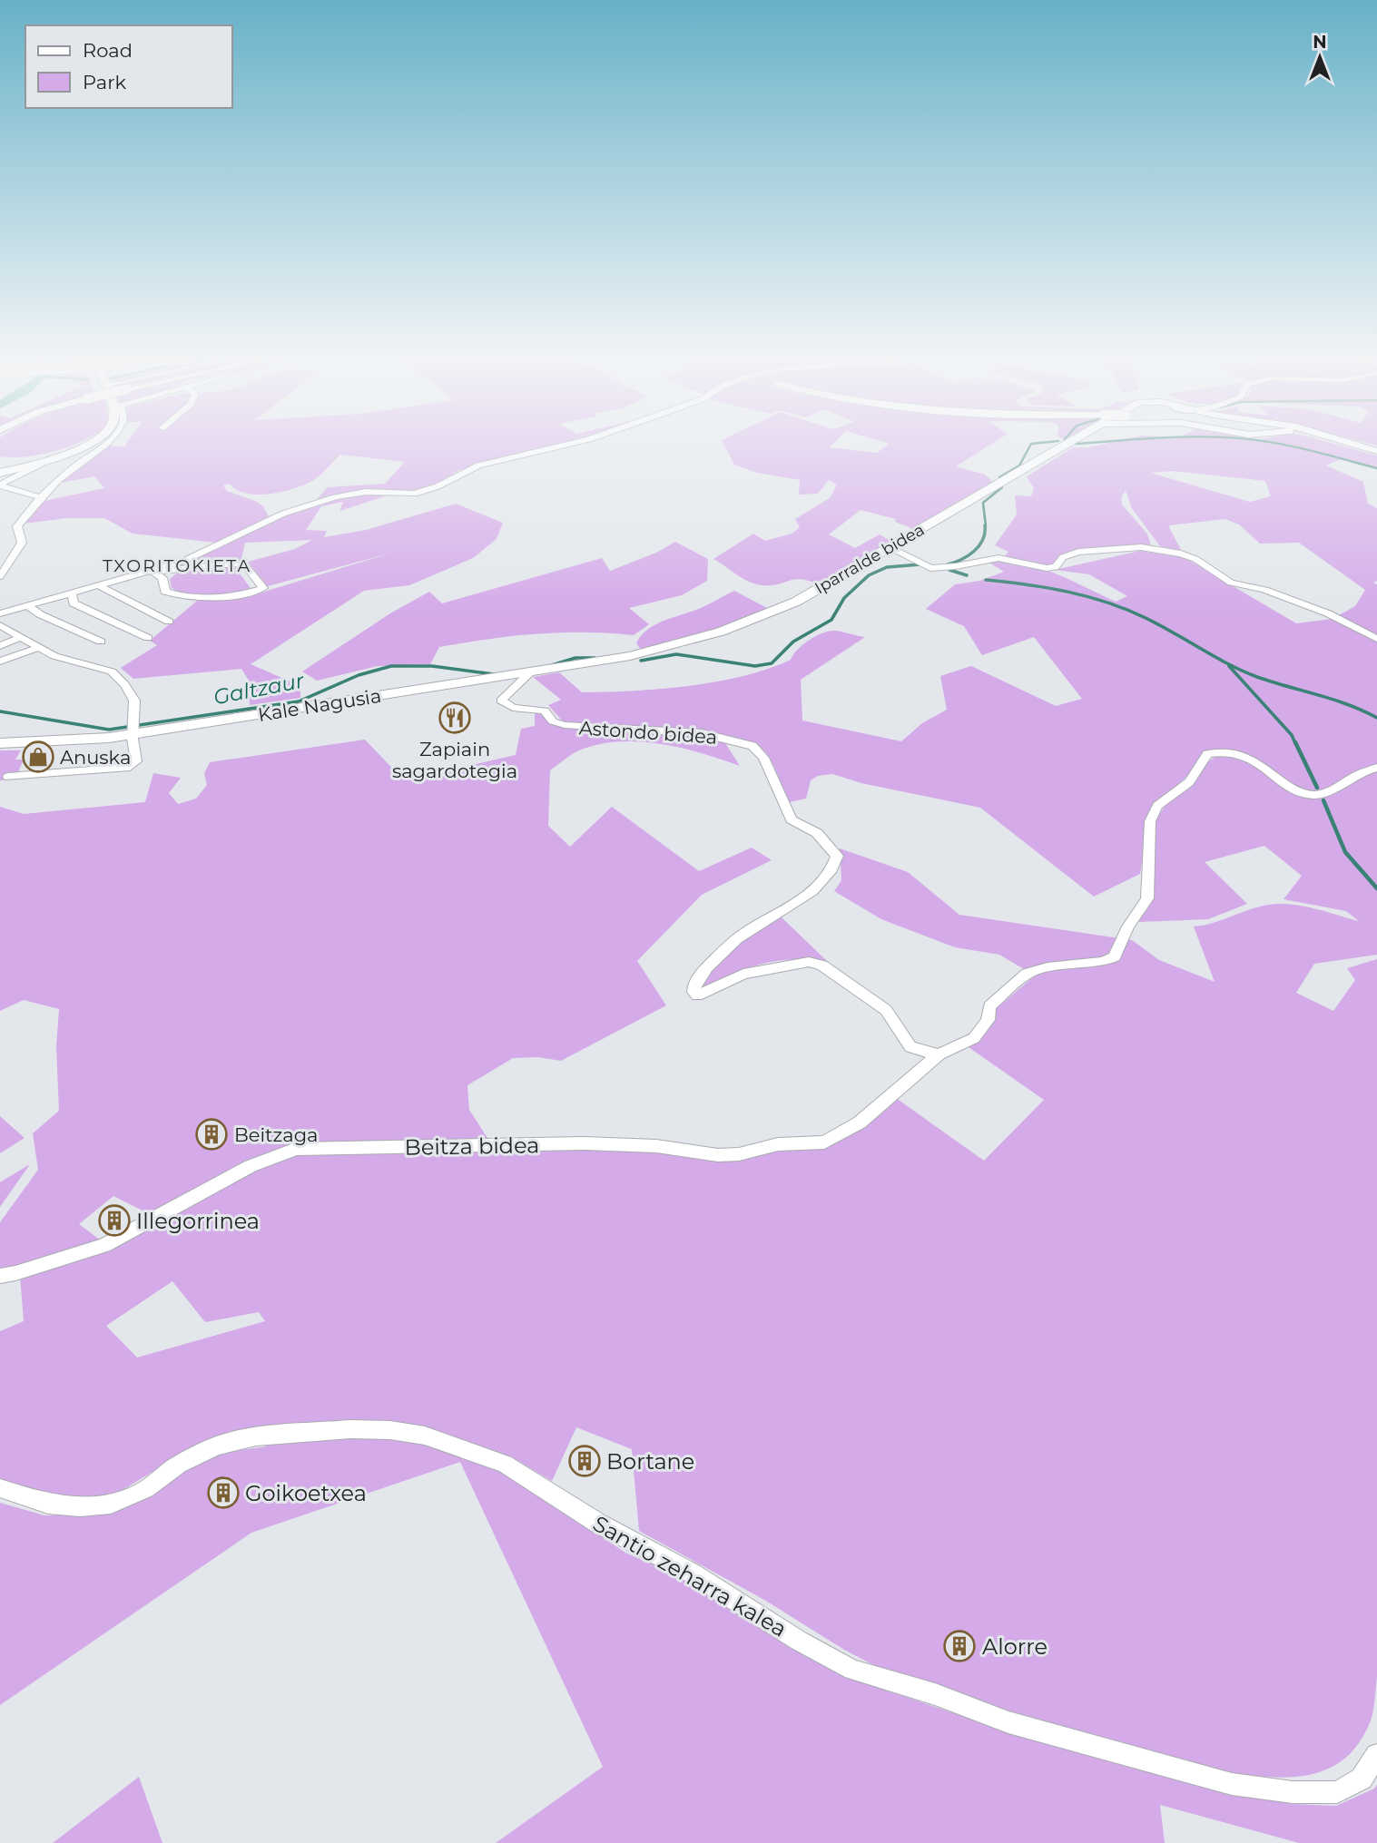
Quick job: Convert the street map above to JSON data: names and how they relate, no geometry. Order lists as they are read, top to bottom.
{
  "streets": {
    "street": [
      "Iparralde bidea",
      "Kale Nagusia",
      "Astondo bidea",
      "Beitza bidea",
      "Santio zeharra kalea"
    ]
  },
  "crossings": [
    ["Iparralde bidea", "Kale Nagusia"],
    ["Kale Nagusia", "Astondo bidea"],
    ["Astondo bidea", "Beitza bidea"]
  ],
  "districts": ["TXORITOKIETA"],
  "water": ["Galtzaur"],
  "places": {
    "restaurant": ["Zapiain sagardotegia"],
    "shop": ["Anuska"],
    "building": [
      "Beitzaga",
      "Illegorrinea",
      "Bortane",
      "Goikoetxea",
      "Alorre"
    ]
  },
  "legend": ["Road", "Park"],
  "north": "top"
}
